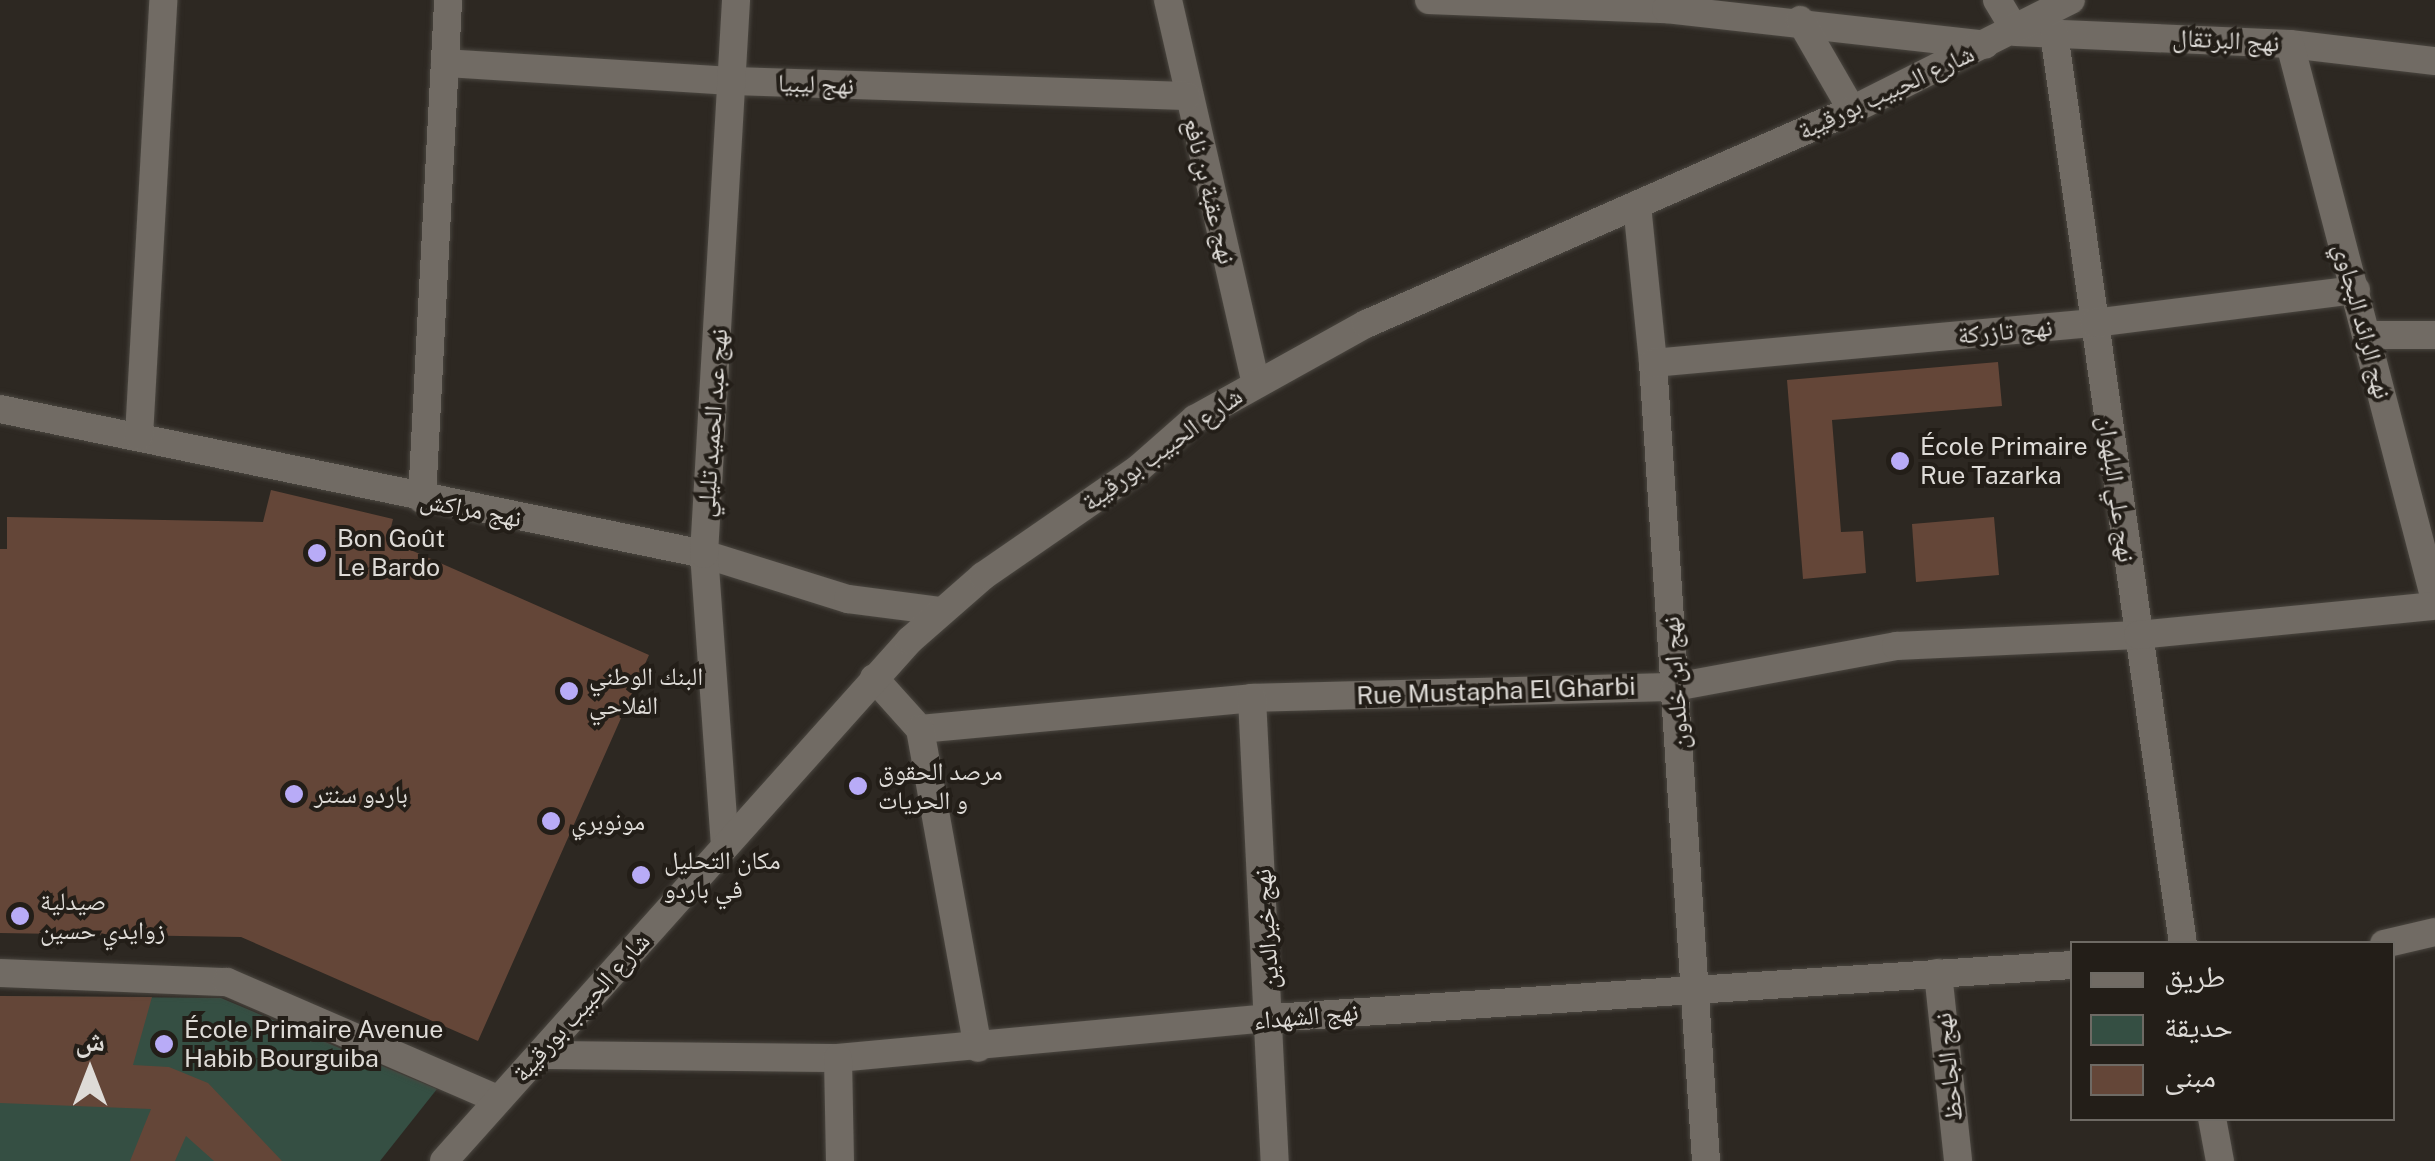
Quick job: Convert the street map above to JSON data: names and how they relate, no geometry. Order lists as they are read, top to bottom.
{
  "streets": {
    "street": [
      "نهج البرتقال",
      "نهج ليبيا",
      "شارع الحبيب بورقيبة",
      "نهج عقبة بن نافع",
      "نهج الرائد البجاوي",
      "نهج تازركة",
      "نهج عبد الحميد تليلي",
      "نهج علي البلهوان",
      "نهج مراكش",
      "نهج ابن خلدون",
      "Rue Mustapha El Gharbi",
      "نهج خيرالدين",
      "نهج الشهداء",
      "نهج الجاحظ"
    ]
  },
  "crossings": [
    ["نهج البرتقال", "شارع الحبيب بورقيبة"],
    ["نهج البرتقال", "نهج الرائد البجاوي"],
    ["نهج البرتقال", "نهج علي البلهوان"],
    ["نهج ليبيا", "نهج عقبة بن نافع"],
    ["نهج ليبيا", "نهج عبد الحميد تليلي"],
    ["شارع الحبيب بورقيبة", "نهج عقبة بن نافع"],
    ["شارع الحبيب بورقيبة", "نهج عبد الحميد تليلي"],
    ["شارع الحبيب بورقيبة", "نهج مراكش"],
    ["شارع الحبيب بورقيبة", "نهج ابن خلدون"],
    ["شارع الحبيب بورقيبة", "نهج الشهداء"],
    ["نهج الرائد البجاوي", "نهج تازركة"],
    ["نهج الرائد البجاوي", "Rue Mustapha El Gharbi"],
    ["نهج تازركة", "نهج علي البلهوان"],
    ["نهج تازركة", "نهج ابن خلدون"],
    ["نهج عبد الحميد تليلي", "نهج مراكش"],
    ["نهج علي البلهوان", "Rue Mustapha El Gharbi"],
    ["نهج ابن خلدون", "Rue Mustapha El Gharbi"],
    ["نهج ابن خلدون", "نهج الشهداء"],
    ["Rue Mustapha El Gharbi", "نهج خيرالدين"],
    ["نهج خيرالدين", "نهج الشهداء"],
    ["نهج الشهداء", "نهج الجاحظ"]
  ],
  "places": [
    "École Primaire Rue Tazarka",
    "Bon Goût Le Bardo",
    "البنك الوطني الفلاحي",
    "مرصد الحقوق و الحريات",
    "باردو سنتر",
    "مونوبري",
    "مكان التحليل في باردو",
    "صيدلية زوايدي حسين",
    "École Primaire Avenue Habib Bourguiba"
  ],
  "legend": ["طريق", "حديقة", "مبنى"],
  "north": "top"
}
